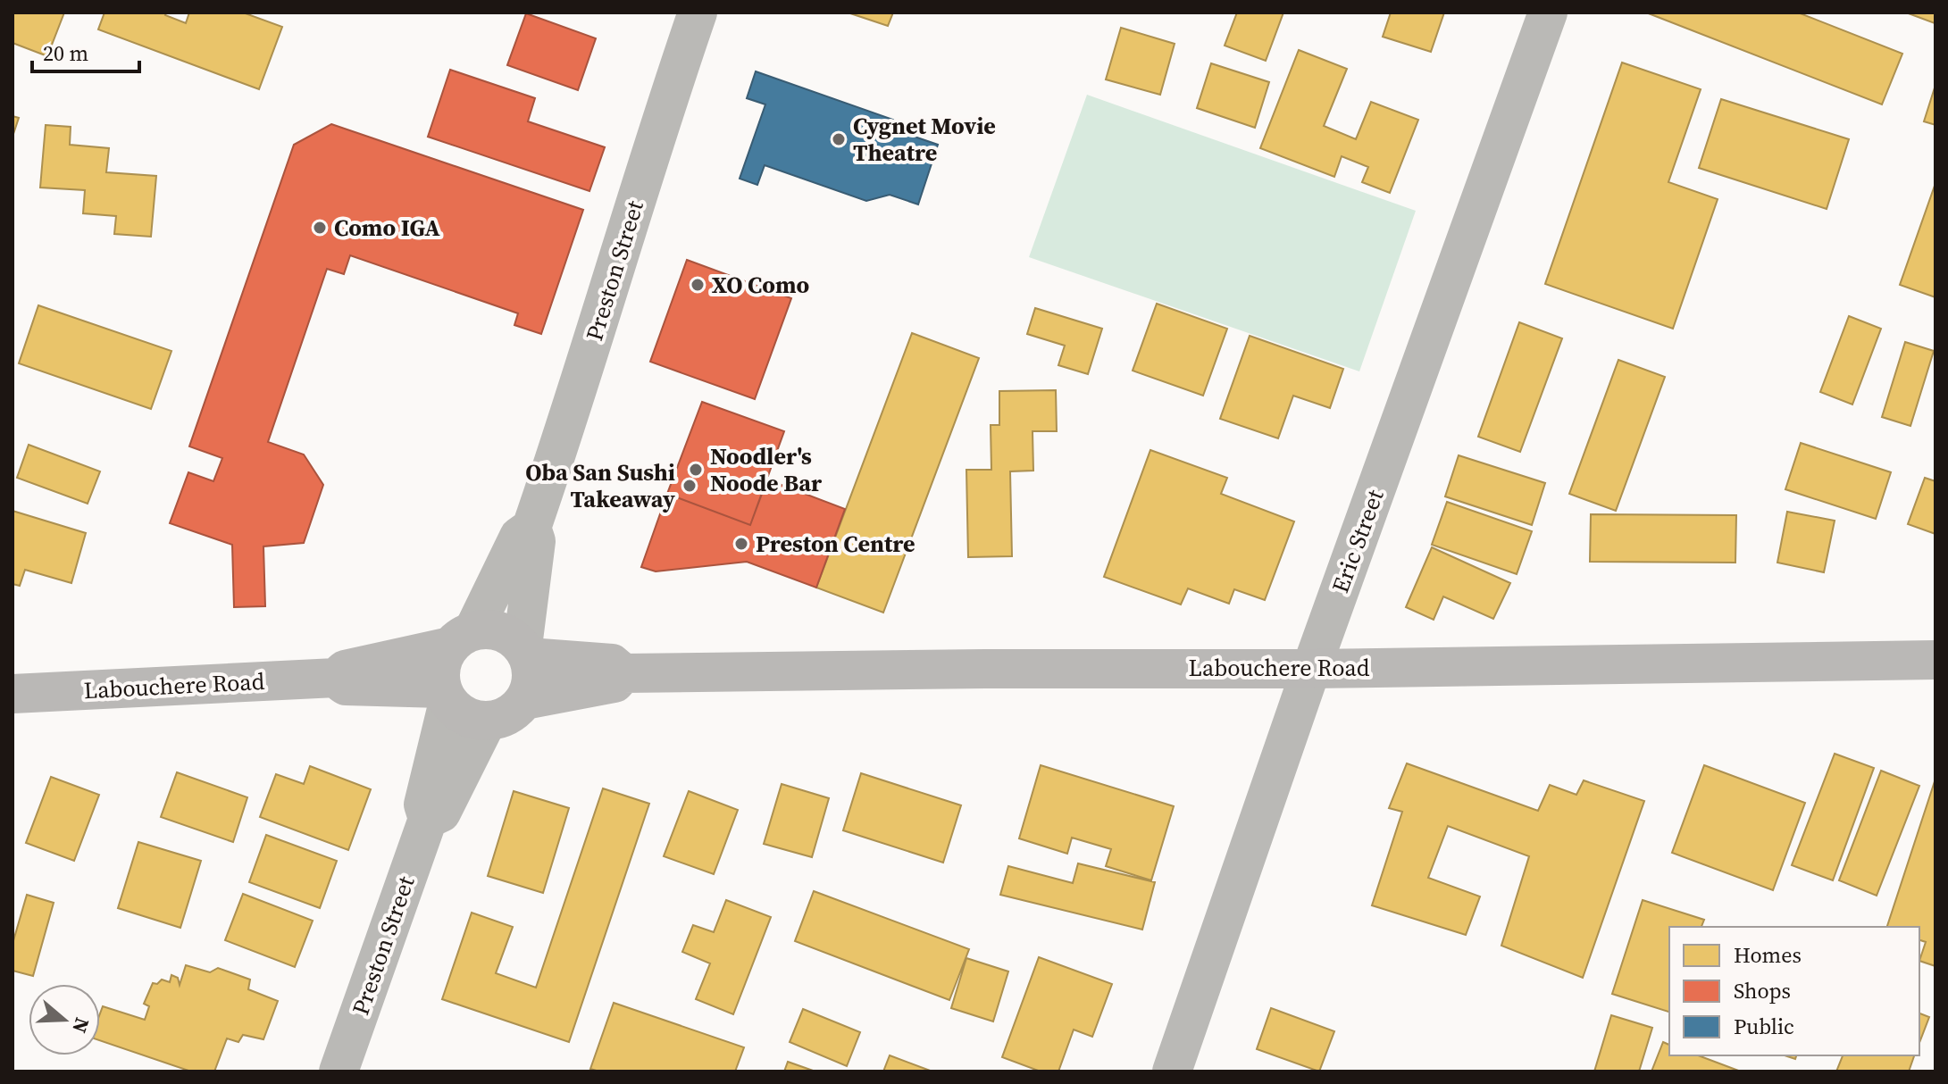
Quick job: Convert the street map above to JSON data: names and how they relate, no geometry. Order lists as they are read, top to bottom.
{
  "streets": {
    "main road": ["Labouchere Road"],
    "street": ["Preston Street", "Eric Street"]
  },
  "crossings": [
    ["Preston Street", "Labouchere Road"],
    ["Eric Street", "Labouchere Road"]
  ],
  "places": [
    "Cygnet Movie Theatre",
    "Como IGA",
    "XO Como",
    "Noodler's Noode Bar",
    "Oba San Sushi Takeaway",
    "Preston Centre"
  ],
  "legend": ["Homes", "Shops", "Public"],
  "scale_bar": "20 m",
  "north": "right"
}
